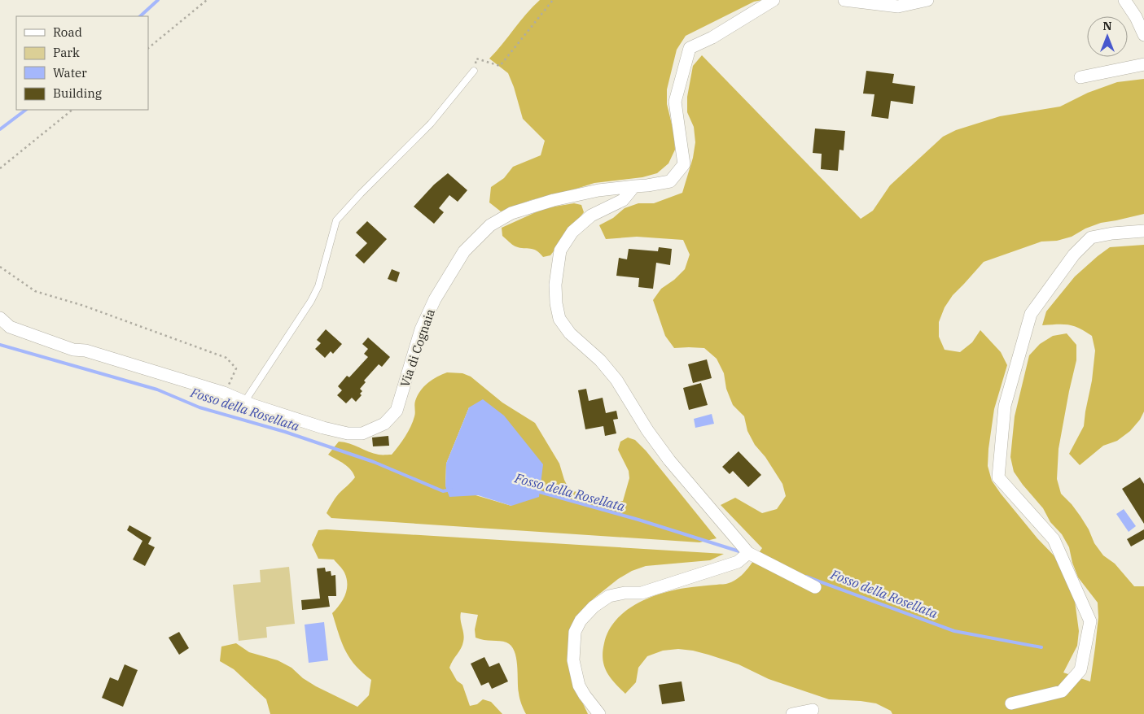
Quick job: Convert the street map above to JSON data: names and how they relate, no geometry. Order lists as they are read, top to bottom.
{
  "streets": {
    "street": ["Via di Cognaia"]
  },
  "water": ["Fosso della Rosellata"],
  "legend": [
    "Road",
    "Park",
    "Water",
    "Building"
  ],
  "north": "top"
}
